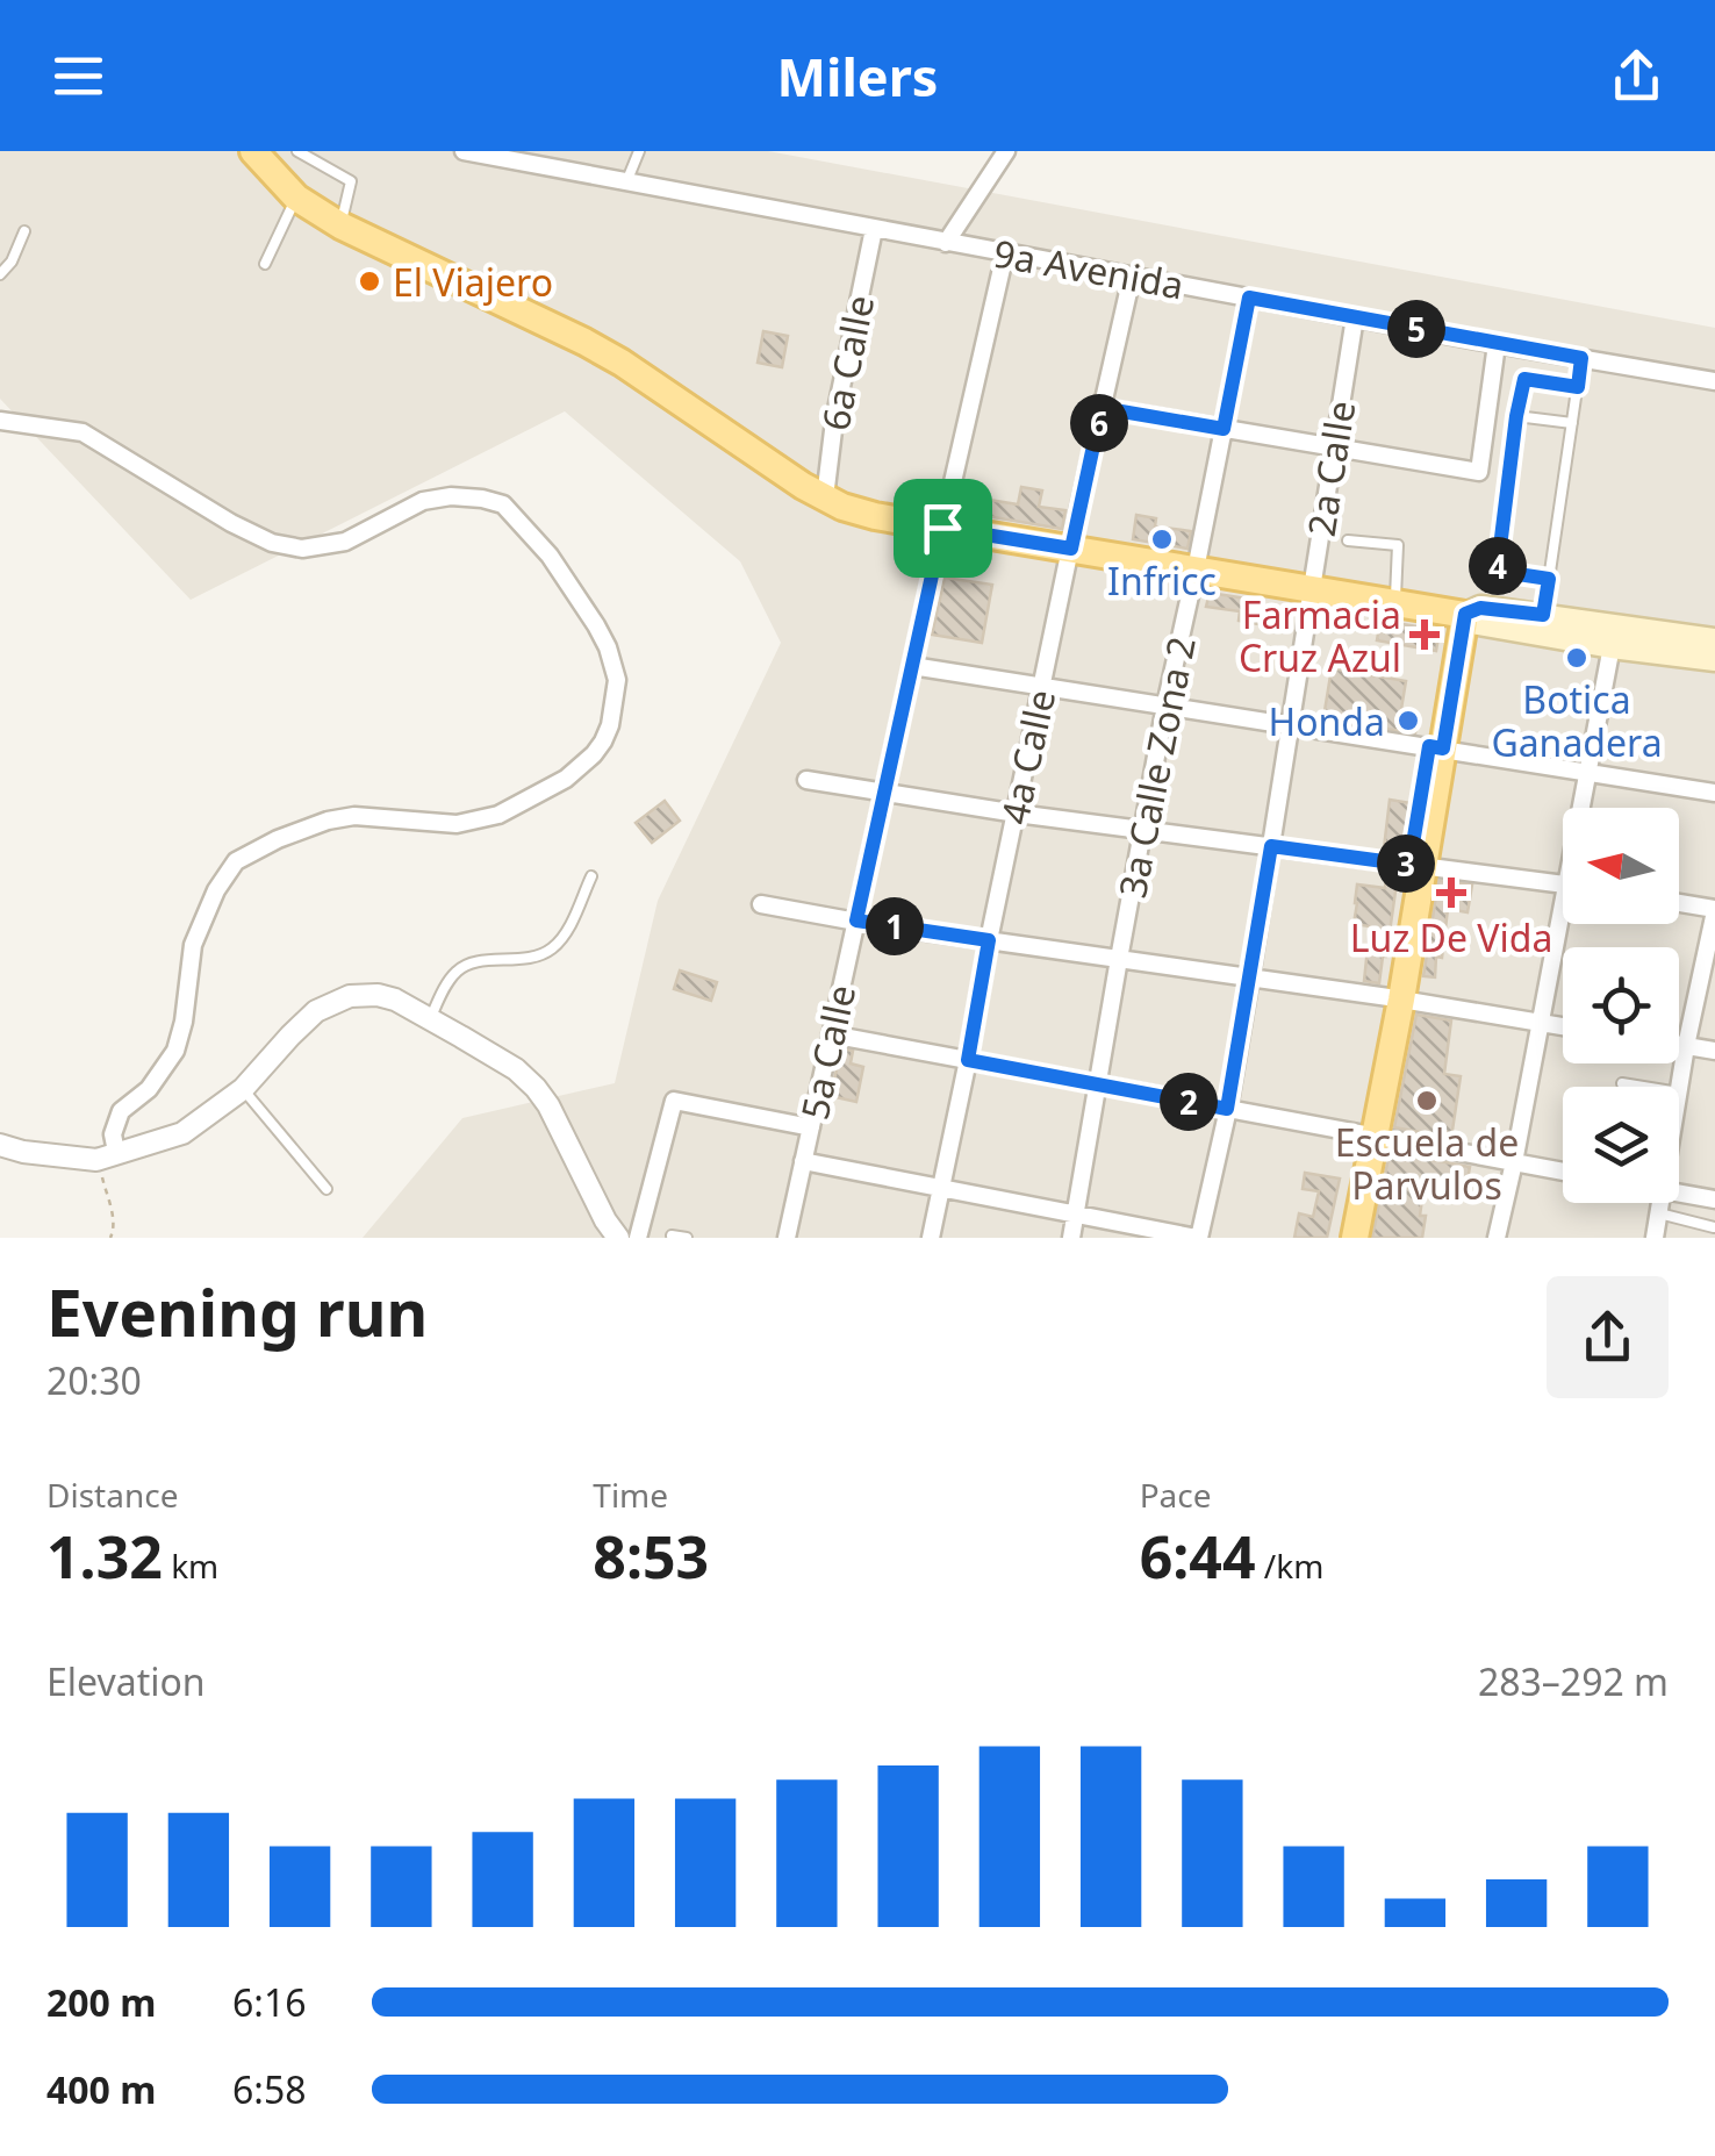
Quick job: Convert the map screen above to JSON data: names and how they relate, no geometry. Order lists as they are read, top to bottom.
{
  "streets": {
    "street": [
      "9a Avenida",
      "6a Calle",
      "2a Calle",
      "4a Calle",
      "3a Calle Zona 2",
      "5a Calle"
    ]
  },
  "crossings": [
    ["9a Avenida", "6a Calle"],
    ["9a Avenida", "2a Calle"],
    ["9a Avenida", "4a Calle"],
    ["9a Avenida", "3a Calle Zona 2"],
    ["9a Avenida", "5a Calle"]
  ],
  "places": {
    "other": [
      "El Viajero",
      "Infricc",
      "Botica Ganadera",
      "Honda",
      "Escuela de Parvulos"
    ],
    "health": ["Farmacia Cruz Azul", "Luz De Vida"]
  },
  "north": "left",
  "page": {
    "header": "Milers",
    "pins": [
      "5",
      "6",
      "4",
      "3",
      "1",
      "2"
    ],
    "heading": ["Evening run", "20:30"],
    "stats": [
      ["Distance", "1.32 km"],
      ["Time", "8:53"],
      ["Pace", "6:44 /km"]
    ],
    "chart": ["Elevation", "283–292 m"],
    "list": [
      {
        "name": "200 m",
        "note": "6:16"
      },
      {
        "name": "400 m",
        "note": "6:58"
      }
    ]
  }
}
